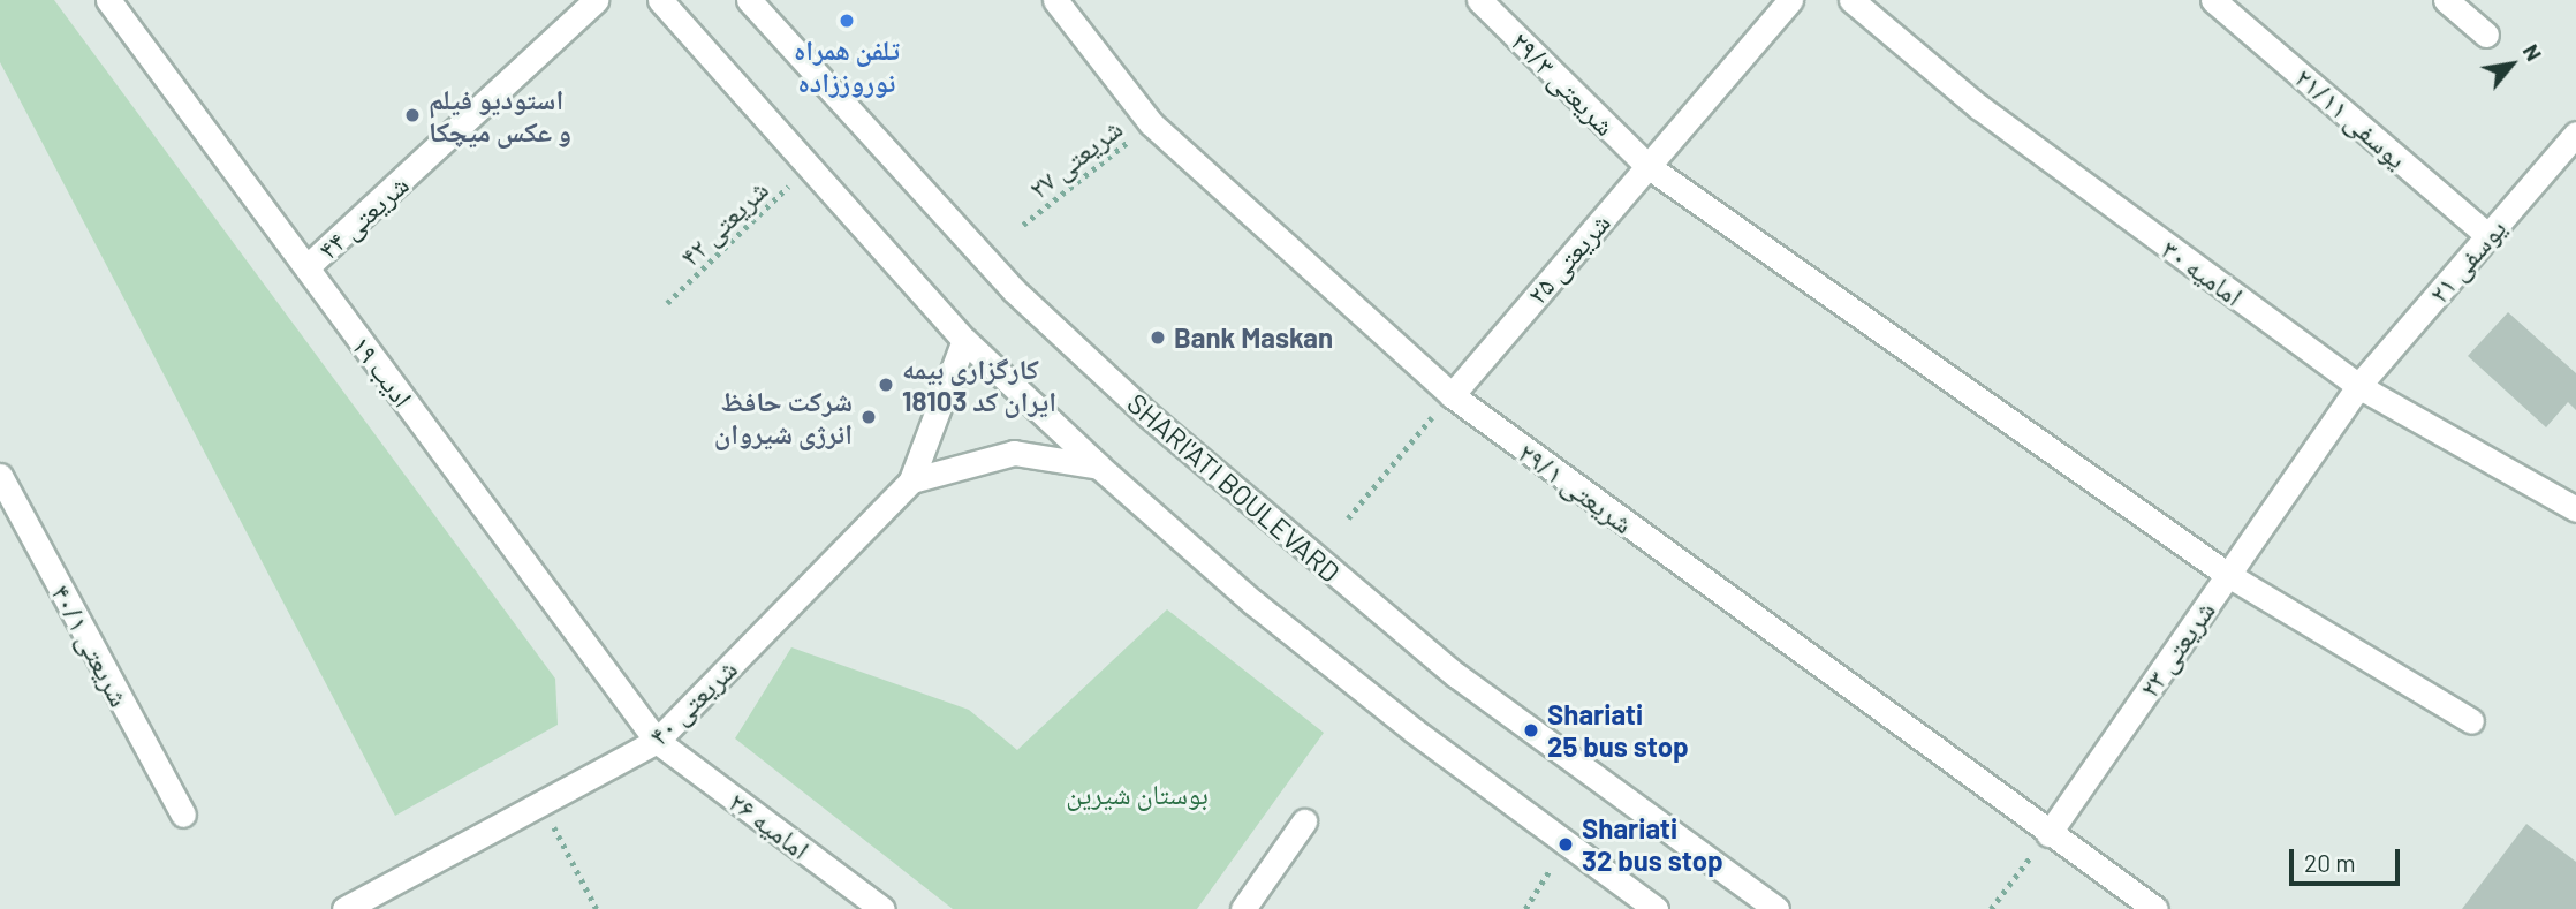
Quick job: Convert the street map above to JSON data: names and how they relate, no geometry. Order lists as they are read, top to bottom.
{
  "streets": {
    "street": [
      "شریعتی ۲۹/۳",
      "یوسفی ۲۱/۱۱",
      "شریعتی ۴۴",
      "شریعتی ۲۵",
      "یوسفی ۲۱",
      "امامیه ۳۰",
      "ادیب ۱۹",
      "SHARI'ATI BOULEVARD",
      "شریعتی ۲۹/۱",
      "شریعتی ۴۰/۱",
      "شریعتی ۲۳",
      "شریعتی ۴۰",
      "امامیه ۲۶"
    ],
    "path": ["شریعتی ۲۷", "شریعتی ۴۲"]
  },
  "crossings": [
    ["شریعتی ۲۹/۳", "شریعتی ۲۵"],
    ["شریعتی ۲۹/۳", "شریعتی ۲۳"],
    ["یوسفی ۲۱/۱۱", "یوسفی ۲۱"],
    ["شریعتی ۲۷", "شریعتی ۲۹/۱"],
    ["شریعتی ۴۴", "ادیب ۱۹"],
    ["شریعتی ۲۵", "شریعتی ۲۹/۱"],
    ["یوسفی ۲۱", "امامیه ۳۰"],
    ["یوسفی ۲۱", "شریعتی ۲۳"],
    ["امامیه ۳۰", "شریعتی ۲۳"],
    ["ادیب ۱۹", "شریعتی ۴۰"],
    ["ادیب ۱۹", "امامیه ۲۶"],
    ["شریعتی ۲۹/۱", "شریعتی ۲۳"],
    ["شریعتی ۴۰", "امامیه ۲۶"]
  ],
  "parks": ["بوستان شیرین"],
  "places": [
    "تلفن همراه نوروززاده",
    "استودیو فیلم و عکس میچکا",
    "Bank Maskan",
    "کارگزاری بیمه ایران کد 18103",
    "شرکت حافظ انرژی شیروان",
    "Shariati 25 bus stop",
    "Shariati 32 bus stop"
  ],
  "scale_bar": "20 m",
  "north": "top right"
}
